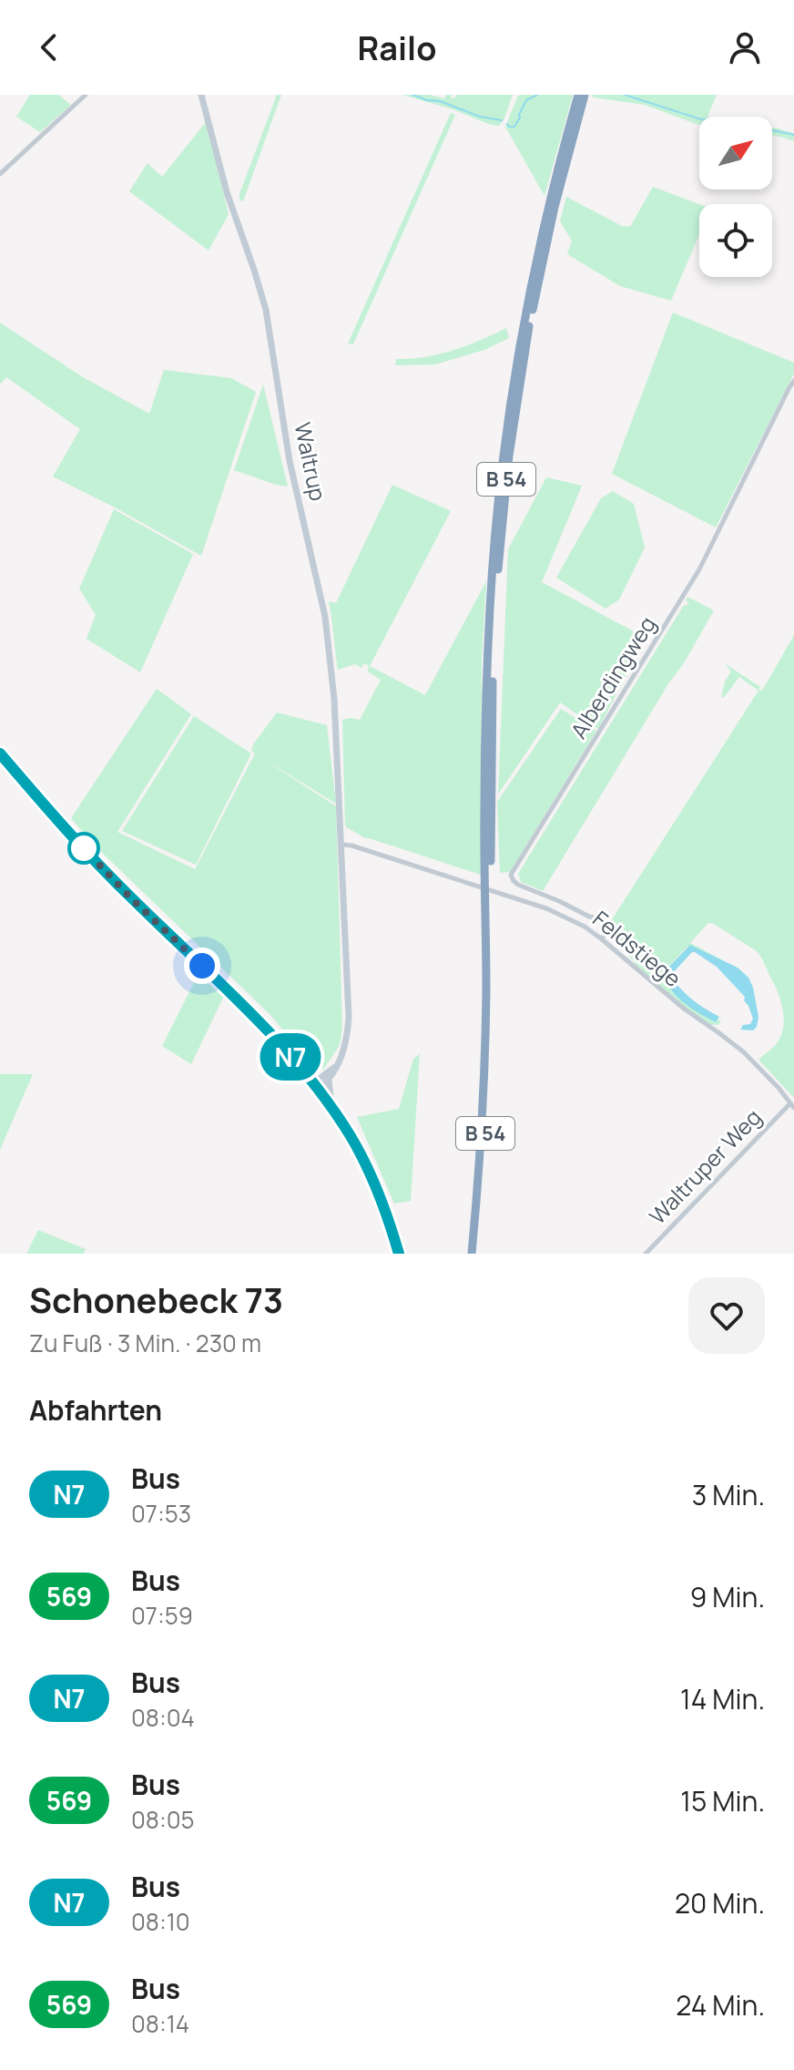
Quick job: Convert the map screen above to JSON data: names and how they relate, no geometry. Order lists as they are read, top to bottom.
{
  "streets": {
    "highway": ["B 54"],
    "main road": ["Waltrup"],
    "street": ["Alberdingweg", "Feldstiege", "Waltruper Weg"]
  },
  "crossings": [
    ["Waltrup", "Feldstiege"],
    ["Alberdingweg", "Feldstiege"],
    ["Feldstiege", "Waltruper Weg"]
  ],
  "lines": ["bus line N7"],
  "north": "top right",
  "page": {
    "header": "Railo",
    "on_map": "N7",
    "heading": [
      ["Schonebeck 73", "Zu Fuß · 3 Min. · 230 m"],
      "Abfahrten"
    ],
    "list": [
      {
        "mark": "N7",
        "name": "Bus",
        "note": "07:53",
        "value": "3 Min."
      },
      {
        "mark": "569",
        "name": "Bus",
        "note": "07:59",
        "value": "9 Min."
      },
      {
        "mark": "N7",
        "name": "Bus",
        "note": "08:04",
        "value": "14 Min."
      },
      {
        "mark": "569",
        "name": "Bus",
        "note": "08:05",
        "value": "15 Min."
      },
      {
        "mark": "N7",
        "name": "Bus",
        "note": "08:10",
        "value": "20 Min."
      },
      {
        "mark": "569",
        "name": "Bus",
        "note": "08:14",
        "value": "24 Min."
      }
    ]
  }
}
